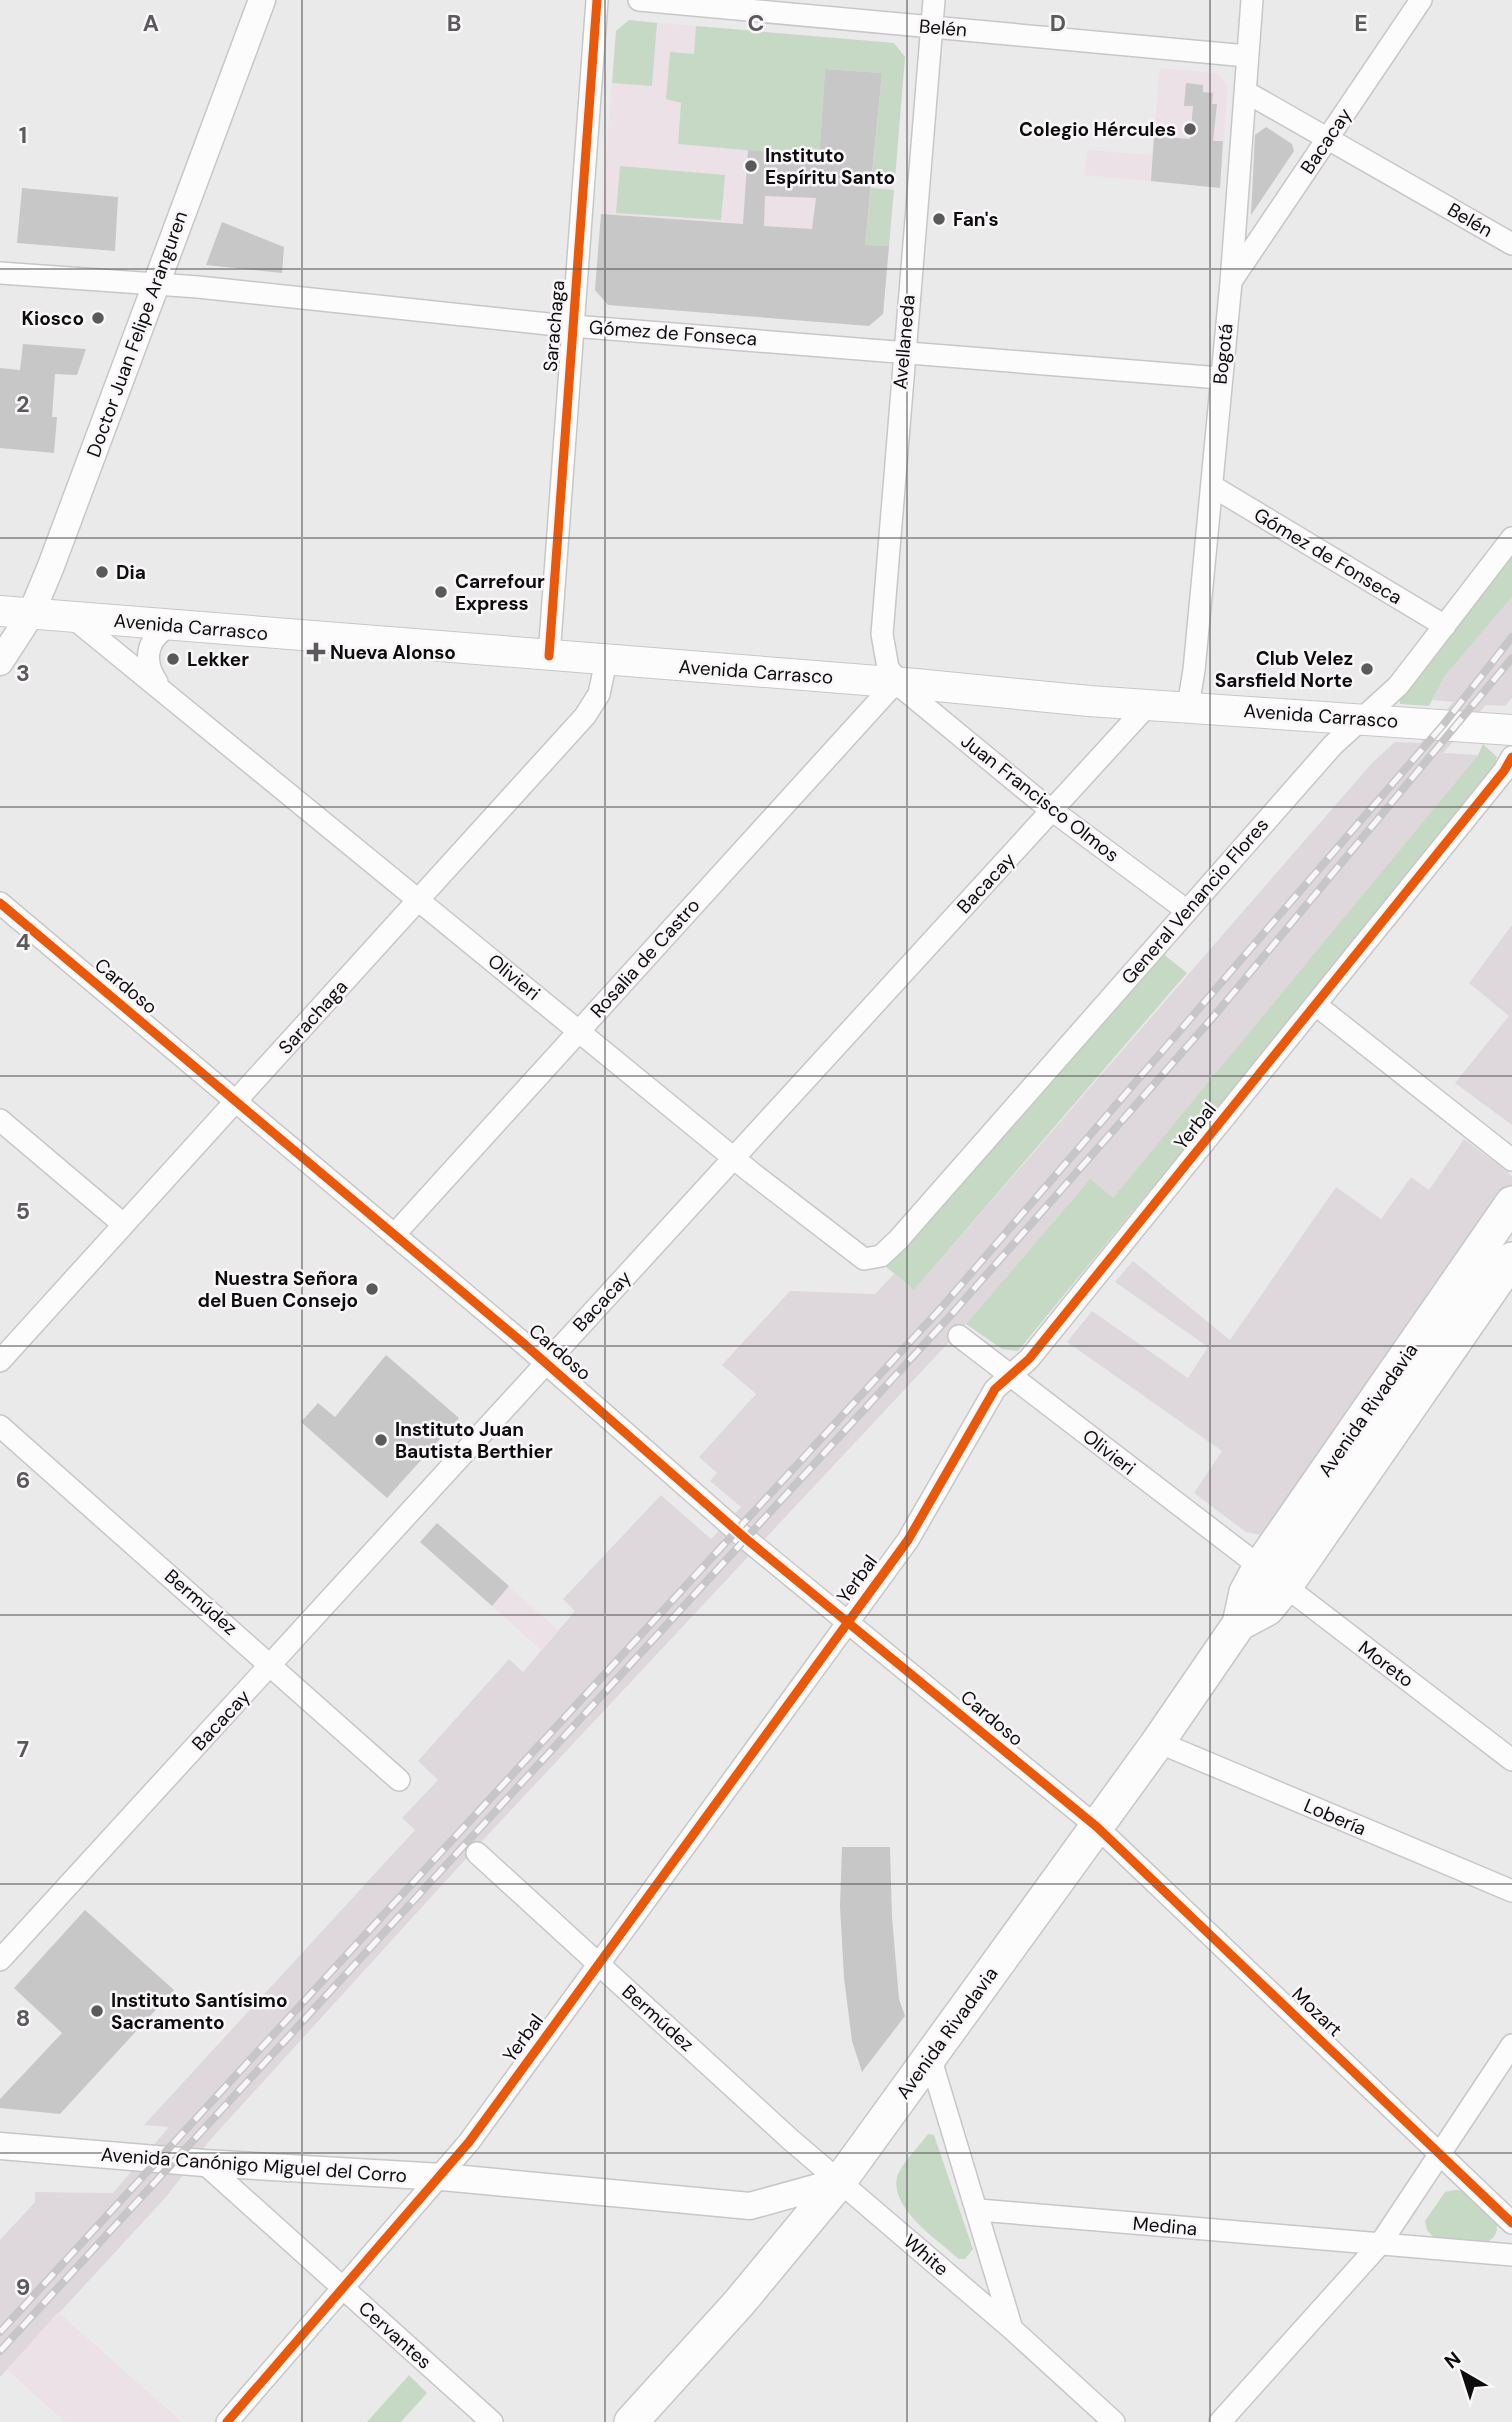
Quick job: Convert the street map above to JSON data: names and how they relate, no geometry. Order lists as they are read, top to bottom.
{
  "streets": {
    "main road": ["Avenida Carrasco", "Avenida Rivadavia"],
    "street": [
      "Belén",
      "Bacacay",
      "Sarachaga",
      "Gómez de Fonseca",
      "Doctor Juan Felipe Aranguren",
      "Avellaneda",
      "Bogotá",
      "Juan Francisco Olmos",
      "General Venancio Flores",
      "Rosalia de Castro",
      "Olivieri",
      "Cardoso",
      "Yerbal",
      "Bermúdez",
      "Moreto",
      "Lobería",
      "Mozart",
      "Avenida Canónigo Miguel del Corro",
      "Medina",
      "White",
      "Cervantes"
    ]
  },
  "crossings": [
    ["Belén", "Bacacay"],
    ["Belén", "Avellaneda"],
    ["Belén", "Bogotá"],
    ["Bacacay", "Bogotá"],
    ["Bacacay", "Avenida Carrasco"],
    ["Bacacay", "Juan Francisco Olmos"],
    ["Bacacay", "Olivieri"],
    ["Bacacay", "Cardoso"],
    ["Bacacay", "Bermúdez"],
    ["Sarachaga", "Gómez de Fonseca"],
    ["Sarachaga", "Avenida Carrasco"],
    ["Sarachaga", "Olivieri"],
    ["Sarachaga", "Cardoso"],
    ["Gómez de Fonseca", "Doctor Juan Felipe Aranguren"],
    ["Gómez de Fonseca", "Avellaneda"],
    ["Gómez de Fonseca", "Bogotá"],
    ["Gómez de Fonseca", "General Venancio Flores"],
    ["Doctor Juan Felipe Aranguren", "Avenida Carrasco"],
    ["Avellaneda", "Avenida Carrasco"],
    ["Avellaneda", "Juan Francisco Olmos"],
    ["Avellaneda", "Rosalia de Castro"],
    ["Bogotá", "Avenida Carrasco"],
    ["Avenida Carrasco", "Juan Francisco Olmos"],
    ["Avenida Carrasco", "General Venancio Flores"],
    ["Avenida Carrasco", "Rosalia de Castro"],
    ["Avenida Carrasco", "Olivieri"],
    ["Juan Francisco Olmos", "General Venancio Flores"],
    ["Juan Francisco Olmos", "Rosalia de Castro"],
    ["General Venancio Flores", "Olivieri"],
    ["Rosalia de Castro", "Olivieri"],
    ["Rosalia de Castro", "Cardoso"],
    ["Olivieri", "Yerbal"],
    ["Olivieri", "Avenida Rivadavia"],
    ["Olivieri", "Moreto"],
    ["Cardoso", "Yerbal"],
    ["Cardoso", "Avenida Rivadavia"],
    ["Cardoso", "Mozart"],
    ["Yerbal", "Bermúdez"],
    ["Yerbal", "Avenida Canónigo Miguel del Corro"],
    ["Yerbal", "Cervantes"],
    ["Avenida Rivadavia", "Bermúdez"],
    ["Avenida Rivadavia", "Moreto"],
    ["Avenida Rivadavia", "Lobería"],
    ["Avenida Rivadavia", "Mozart"],
    ["Avenida Rivadavia", "Avenida Canónigo Miguel del Corro"],
    ["Avenida Rivadavia", "White"],
    ["Bermúdez", "Avenida Canónigo Miguel del Corro"],
    ["Bermúdez", "White"],
    ["Avenida Canónigo Miguel del Corro", "White"],
    ["Avenida Canónigo Miguel del Corro", "Cervantes"]
  ],
  "places": {
    "other": [
      "Colegio Hércules",
      "Instituto Espíritu Santo",
      "Fan's",
      "Kiosco",
      "Dia",
      "Carrefour Express",
      "Lekker",
      "Club Velez Sarsfield Norte",
      "Nuestra Señora del Buen Consejo",
      "Instituto Juan Bautista Berthier",
      "Instituto Santísimo Sacramento"
    ],
    "health": ["Nueva Alonso"]
  },
  "north": "top left",
  "grid": {
    "columns": [
      "A",
      "B",
      "C",
      "D",
      "E"
    ],
    "rows": [
      "1",
      "2",
      "3",
      "4",
      "5",
      "6",
      "7",
      "8",
      "9"
    ]
  }
}
